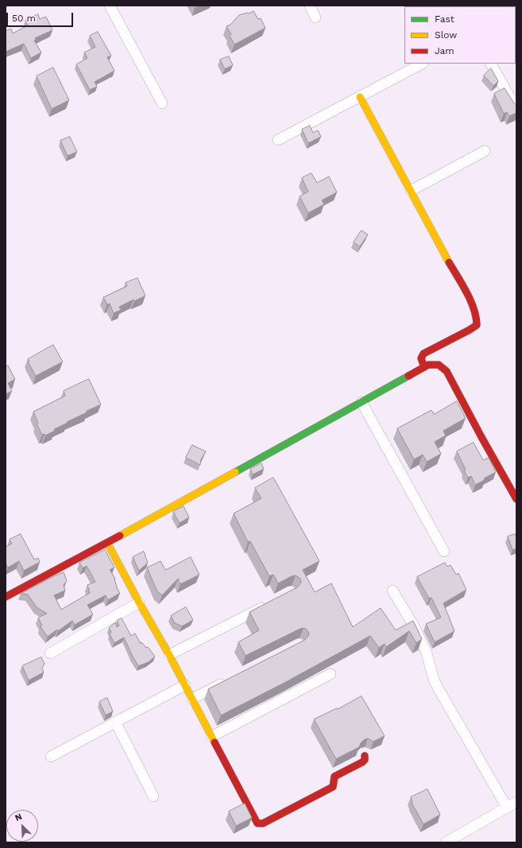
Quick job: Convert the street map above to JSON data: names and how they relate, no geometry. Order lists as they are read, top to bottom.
{
  "legend": ["Fast", "Slow", "Jam"],
  "scale_bar": "50 m",
  "north": "top left"
}
